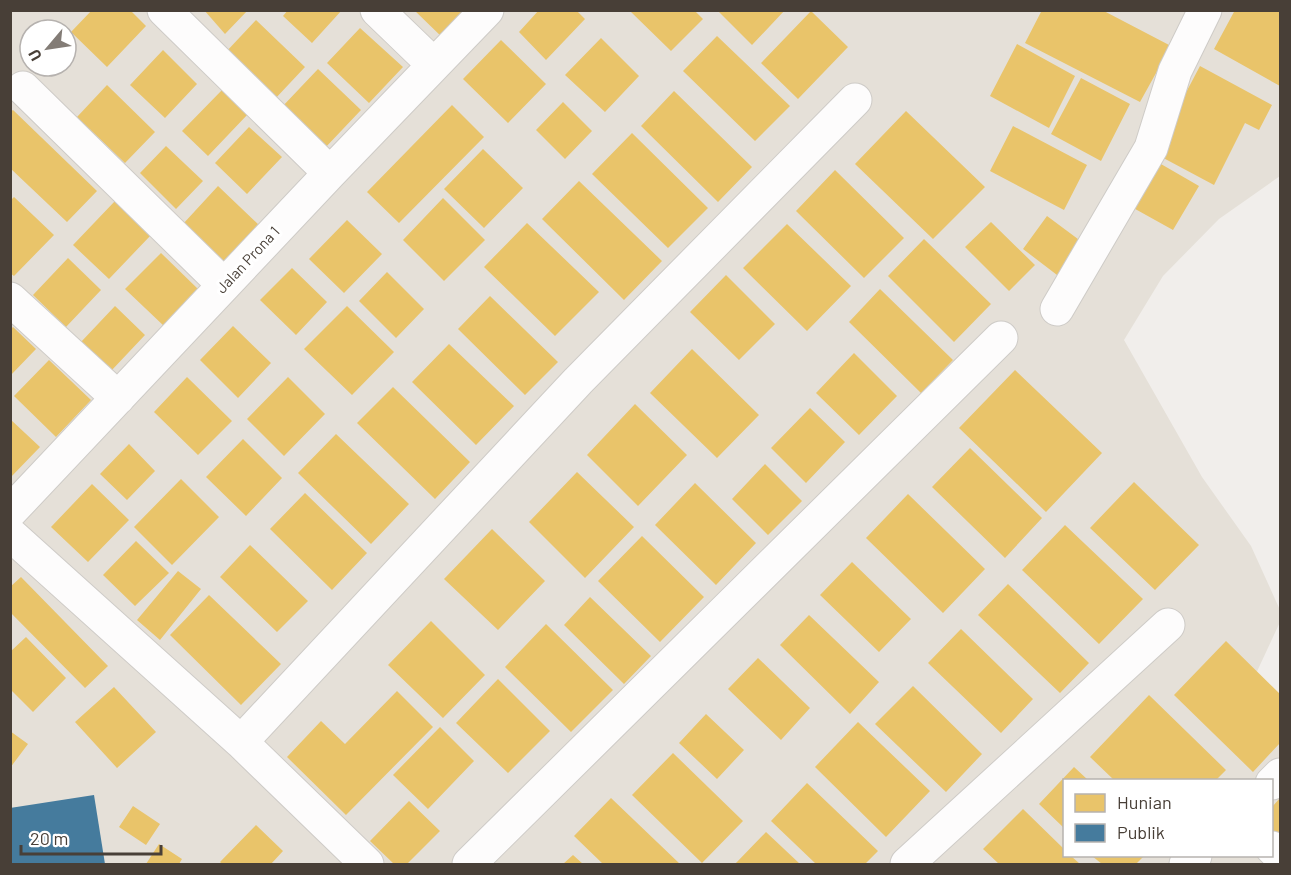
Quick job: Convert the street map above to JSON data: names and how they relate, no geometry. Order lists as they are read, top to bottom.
{
  "streets": {
    "street": ["Jalan Prona 1"]
  },
  "legend": ["Hunian", "Publik"],
  "scale_bar": "20 m",
  "north": "bottom left"
}
